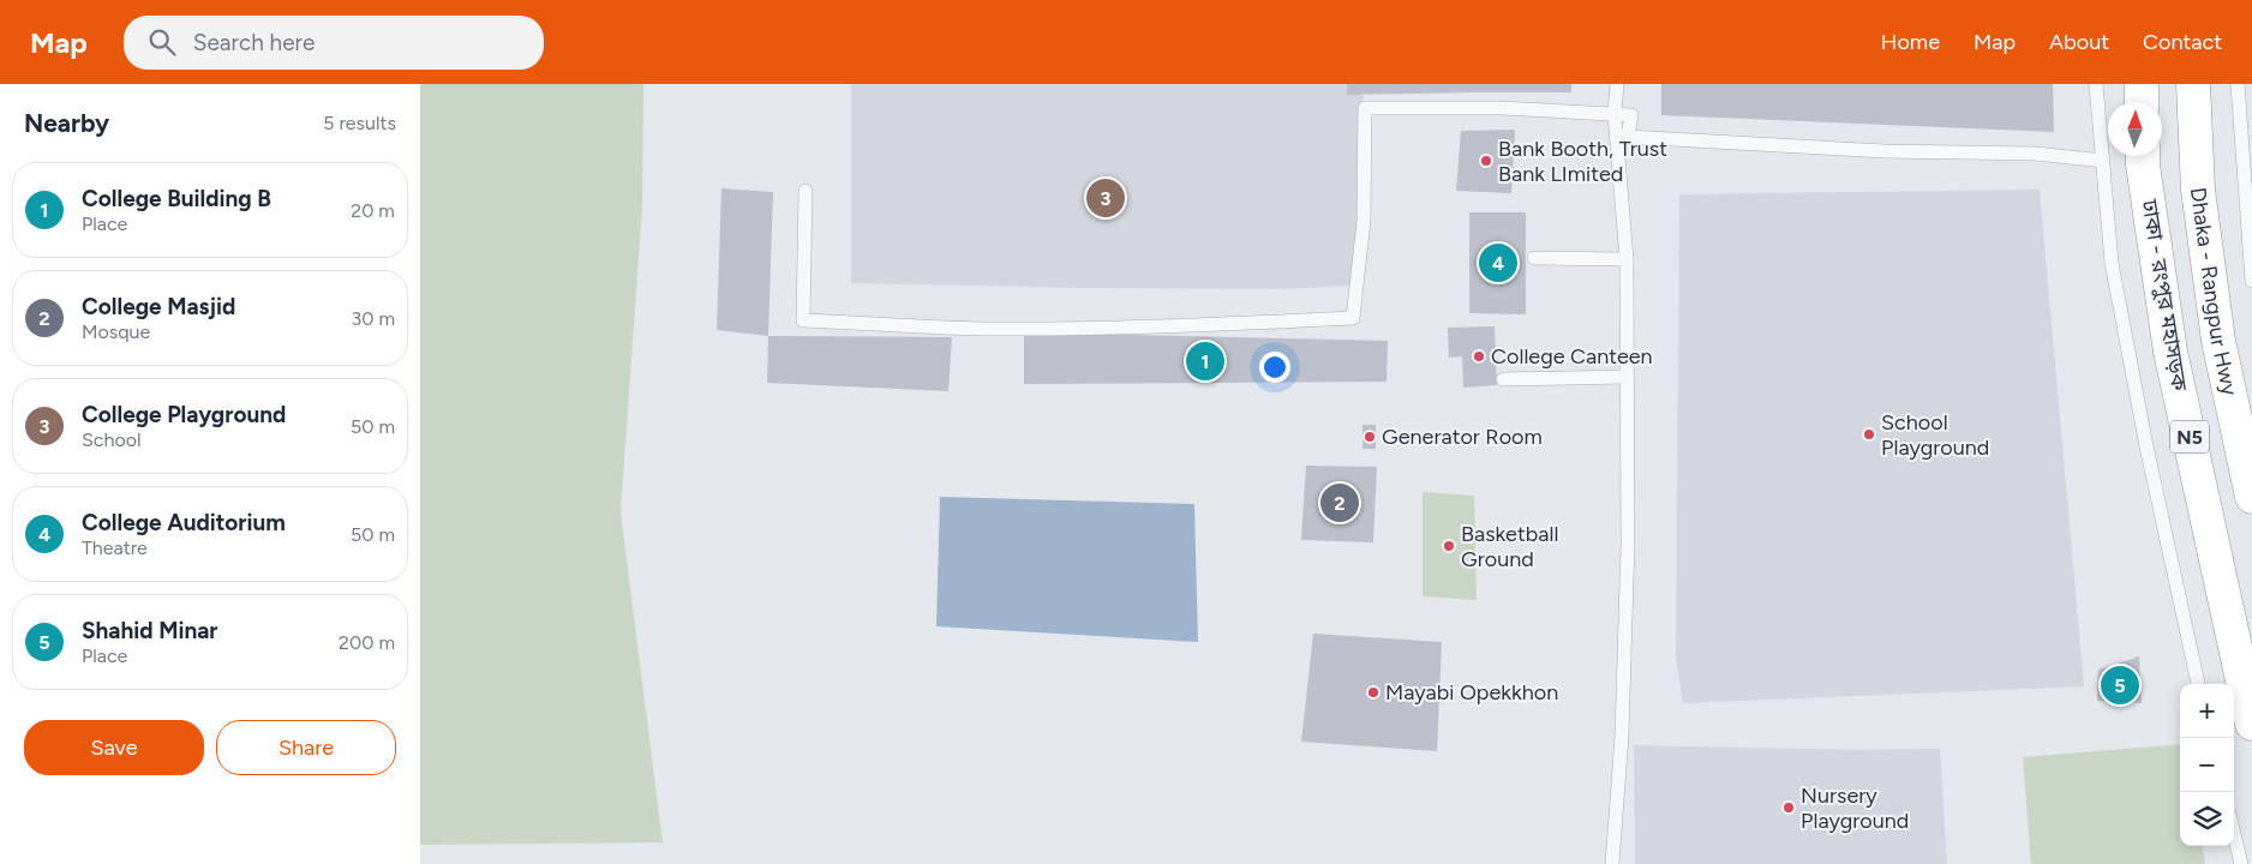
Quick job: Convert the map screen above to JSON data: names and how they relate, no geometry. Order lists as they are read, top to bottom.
{
  "streets": {
    "highway": ["Dhaka - Rangpur Hwy", "ঢাকা - রংপুর মহাসড়ক", "N5"]
  },
  "places": [
    "Bank Booth, Trust Bank LImited",
    "College Canteen",
    "School Playground",
    "Generator Room",
    "Basketball Ground",
    "Mayabi Opekkhon",
    "Nursery Playground"
  ],
  "north": "top",
  "page": {
    "header": "Map",
    "search": "Search here",
    "nav": [
      "Home",
      "Map",
      "About",
      "Contact"
    ],
    "heading": ["Nearby", "5 results"],
    "list": [
      {
        "mark": "1",
        "name": "College Building B",
        "note": "Place",
        "value": "20 m"
      },
      {
        "mark": "2",
        "name": "College Masjid",
        "note": "Mosque",
        "value": "30 m"
      },
      {
        "mark": "3",
        "name": "College Playground",
        "note": "School",
        "value": "50 m"
      },
      {
        "mark": "4",
        "name": "College Auditorium",
        "note": "Theatre",
        "value": "50 m"
      },
      {
        "mark": "5",
        "name": "Shahid Minar",
        "note": "Place",
        "value": "200 m"
      }
    ],
    "pins": [
      "3",
      "4",
      "1",
      "2",
      "5"
    ],
    "map_buttons": ["+", "−"],
    "buttons": ["Save", "Share"]
  }
}
